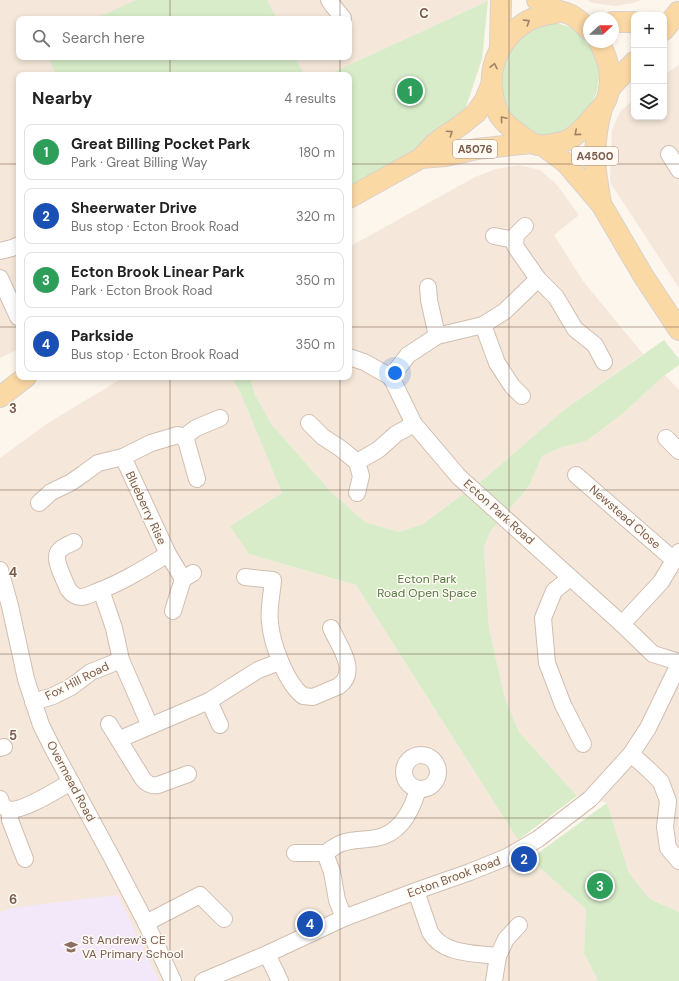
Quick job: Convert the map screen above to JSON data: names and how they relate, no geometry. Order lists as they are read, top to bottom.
{
  "streets": {
    "main road": ["A5076", "A4500"],
    "street": [
      "Blueberry Rise",
      "Ecton Park Road",
      "Newstead Close",
      "Fox Hill Road",
      "Overmead Road",
      "Ecton Brook Road"
    ]
  },
  "crossings": [
    ["A5076", "A4500"],
    ["Ecton Park Road", "Ecton Brook Road"],
    ["Fox Hill Road", "Overmead Road"]
  ],
  "parks": ["Ecton Park Road Open Space"],
  "places": {
    "school or university": ["St Andrew's CE VA Primary School"]
  },
  "north": "right",
  "page": {
    "map_buttons": ["+", "−"],
    "search": "Search here",
    "heading": ["Nearby", "4 results"],
    "pins": [
      "1",
      "2",
      "3",
      "4"
    ],
    "list": [
      {
        "mark": "1",
        "name": "Great Billing Pocket Park",
        "note": "Park · Great Billing Way",
        "value": "180 m"
      },
      {
        "mark": "2",
        "name": "Sheerwater Drive",
        "note": "Bus stop · Ecton Brook Road",
        "value": "320 m"
      },
      {
        "mark": "3",
        "name": "Ecton Brook Linear Park",
        "note": "Park · Ecton Brook Road",
        "value": "350 m"
      },
      {
        "mark": "4",
        "name": "Parkside",
        "note": "Bus stop · Ecton Brook Road",
        "value": "350 m"
      }
    ]
  },
  "grid": {
    "columns": ["C"],
    "rows": [
      "3",
      "4",
      "5",
      "6"
    ]
  }
}
